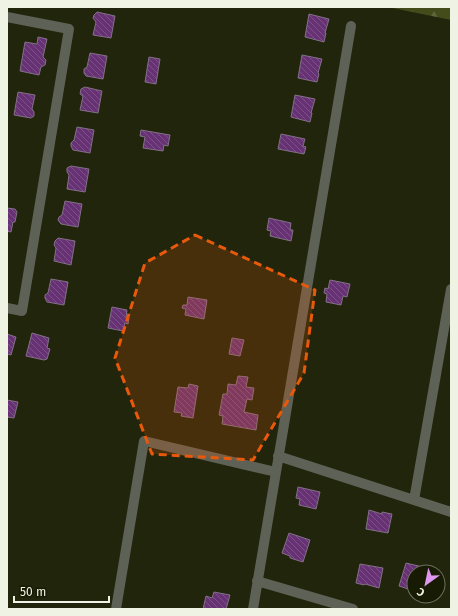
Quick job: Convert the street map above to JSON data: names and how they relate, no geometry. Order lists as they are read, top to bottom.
{
  "scale_bar": "50 m",
  "north": "bottom left"
}
